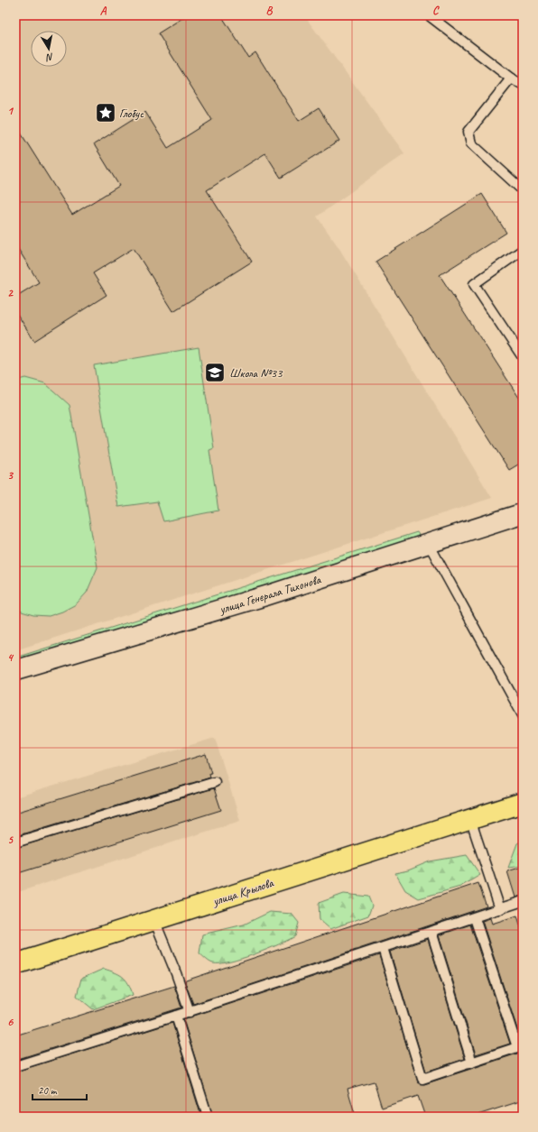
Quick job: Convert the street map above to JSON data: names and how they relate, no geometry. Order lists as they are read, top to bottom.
{
  "streets": {
    "main road": ["улица Крылова"],
    "street": ["улица Генерала Тихонова"]
  },
  "places": {
    "place": ["Глобус"],
    "school or university": ["Школа №33"]
  },
  "scale_bar": "20 m",
  "north": "bottom",
  "grid": {
    "columns": ["A", "B", "C"],
    "rows": [
      "1",
      "2",
      "3",
      "4",
      "5",
      "6"
    ]
  }
}
